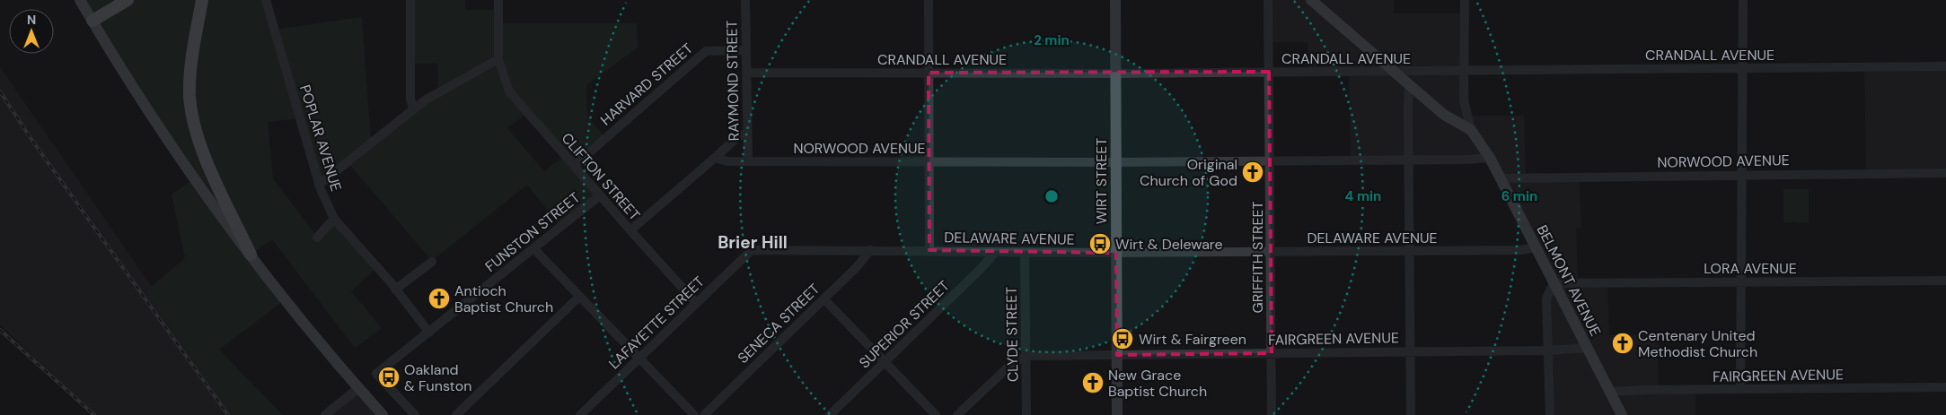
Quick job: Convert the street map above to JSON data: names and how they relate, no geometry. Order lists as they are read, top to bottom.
{
  "streets": {
    "main road": ["WIRT STREET", "BELMONT AVENUE"],
    "street": [
      "CRANDALL AVENUE",
      "RAYMOND STREET",
      "HARVARD STREET",
      "POPLAR AVENUE",
      "NORWOOD AVENUE",
      "CLIFTON STREET",
      "FUNSTON STREET",
      "DELAWARE AVENUE",
      "GRIFFITH STREET",
      "LORA AVENUE",
      "LAFAYETTE STREET",
      "SENECA STREET",
      "SUPERIOR STREET",
      "CLYDE STREET",
      "FAIRGREEN AVENUE"
    ]
  },
  "crossings": [
    ["CRANDALL AVENUE", "RAYMOND STREET"],
    ["CRANDALL AVENUE", "WIRT STREET"],
    ["CRANDALL AVENUE", "GRIFFITH STREET"],
    ["CRANDALL AVENUE", "BELMONT AVENUE"],
    ["RAYMOND STREET", "HARVARD STREET"],
    ["RAYMOND STREET", "NORWOOD AVENUE"],
    ["HARVARD STREET", "CLIFTON STREET"],
    ["POPLAR AVENUE", "FUNSTON STREET"],
    ["NORWOOD AVENUE", "WIRT STREET"],
    ["NORWOOD AVENUE", "GRIFFITH STREET"],
    ["NORWOOD AVENUE", "BELMONT AVENUE"],
    ["CLIFTON STREET", "FUNSTON STREET"],
    ["CLIFTON STREET", "LAFAYETTE STREET"],
    ["WIRT STREET", "DELAWARE AVENUE"],
    ["WIRT STREET", "FAIRGREEN AVENUE"],
    ["DELAWARE AVENUE", "GRIFFITH STREET"],
    ["DELAWARE AVENUE", "BELMONT AVENUE"],
    ["DELAWARE AVENUE", "LAFAYETTE STREET"],
    ["DELAWARE AVENUE", "SENECA STREET"],
    ["DELAWARE AVENUE", "SUPERIOR STREET"],
    ["DELAWARE AVENUE", "CLYDE STREET"],
    ["GRIFFITH STREET", "FAIRGREEN AVENUE"],
    ["LORA AVENUE", "BELMONT AVENUE"],
    ["BELMONT AVENUE", "FAIRGREEN AVENUE"],
    ["CLYDE STREET", "FAIRGREEN AVENUE"]
  ],
  "districts": ["Brier Hill"],
  "places": {
    "church": [
      "Original Church of God",
      "Antioch Baptist Church",
      "Centenary United Methodist Church",
      "New Grace Baptist Church"
    ],
    "bus stop": ["Wirt & Deleware", "Wirt & Fairgreen", "Oakland & Funston"]
  },
  "north": "top",
  "rings": ["2 min", "4 min", "6 min"]
}
